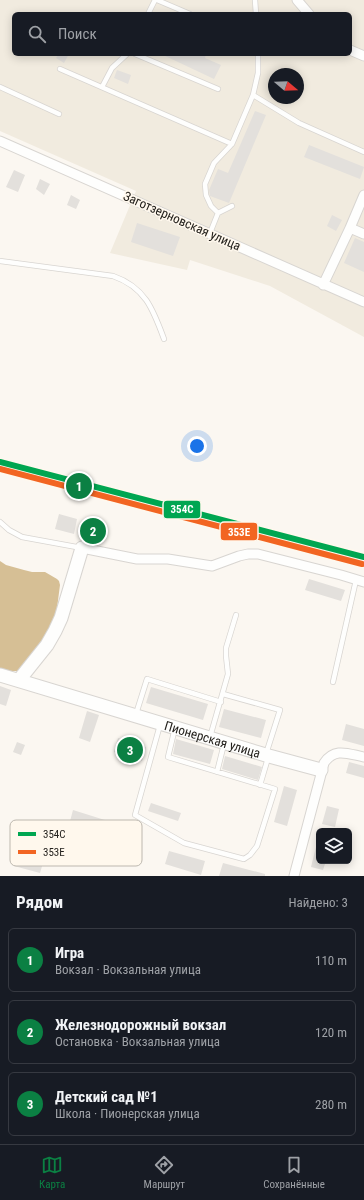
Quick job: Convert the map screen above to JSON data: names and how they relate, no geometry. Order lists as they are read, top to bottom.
{
  "streets": {
    "street": ["Заготзерновская улица", "Пионерская улица"]
  },
  "lines": ["transit line 354С", "transit line 353Е"],
  "legend": ["354С", "353Е"],
  "north": "right",
  "page": {
    "search": "Поиск",
    "pins": ["1", "2", "3"],
    "heading": ["Рядом", "Найдено: 3"],
    "list": [
      {
        "mark": "1",
        "name": "Игра",
        "note": "Вокзал · Вокзальная улица",
        "value": "110 m"
      },
      {
        "mark": "2",
        "name": "Железнодорожный вокзал",
        "note": "Остановка · Вокзальная улица",
        "value": "120 m"
      },
      {
        "mark": "3",
        "name": "Детский сад №1",
        "note": "Школа · Пионерская улица",
        "value": "280 m"
      }
    ],
    "nav": ["Карта", "Маршрут", "Сохранённые"]
  }
}
